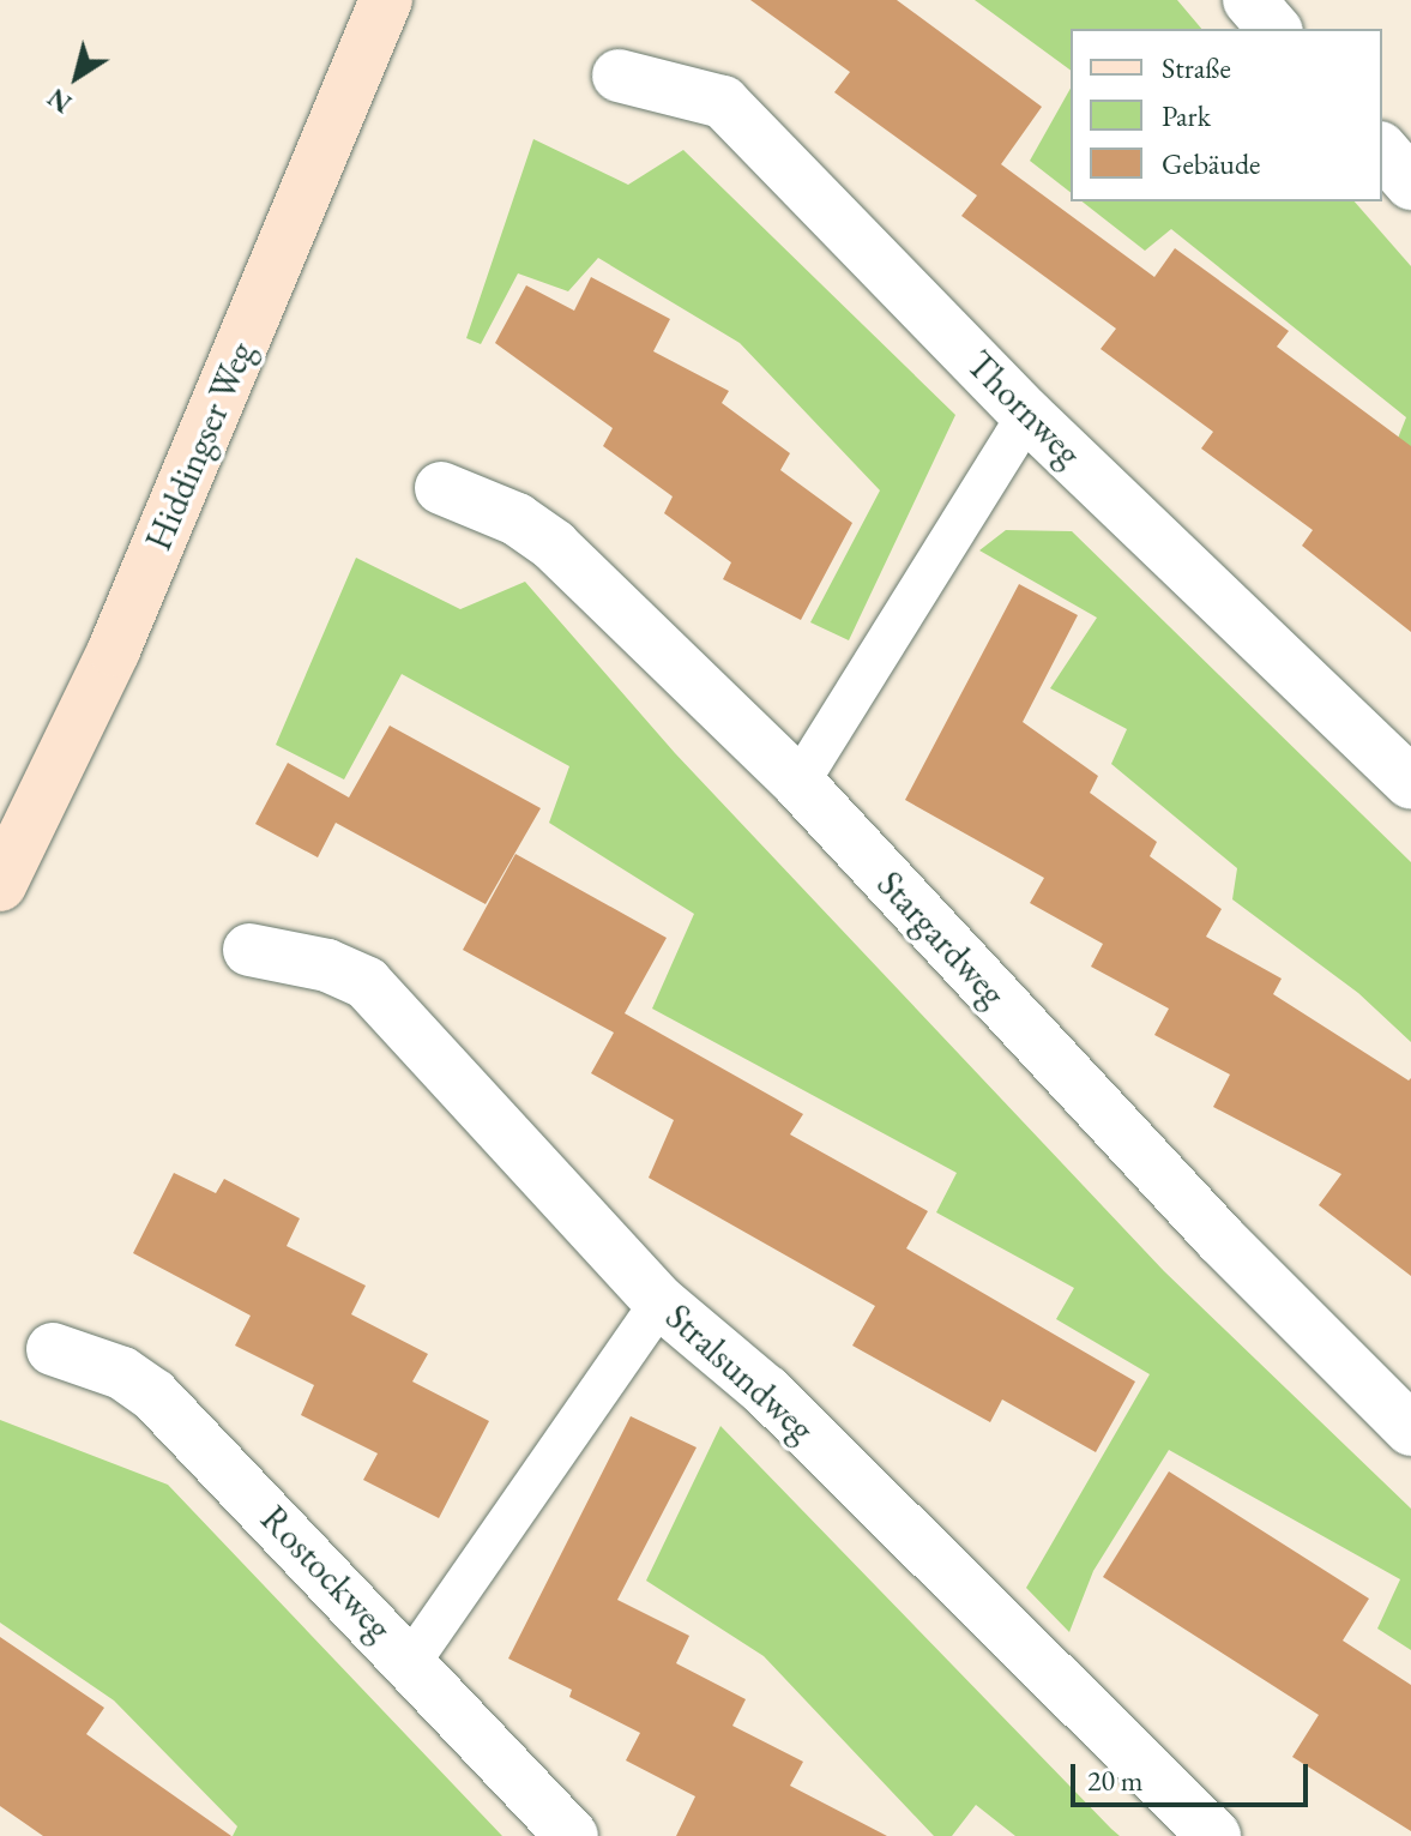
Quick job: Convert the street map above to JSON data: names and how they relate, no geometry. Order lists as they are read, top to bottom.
{
  "streets": {
    "main road": ["Hiddingser Weg"],
    "street": [
      "Thornweg",
      "Stargardweg",
      "Stralsundweg",
      "Rostockweg"
    ]
  },
  "legend": ["Straße", "Park", "Gebäude"],
  "scale_bar": "20 m",
  "north": "bottom left"
}
